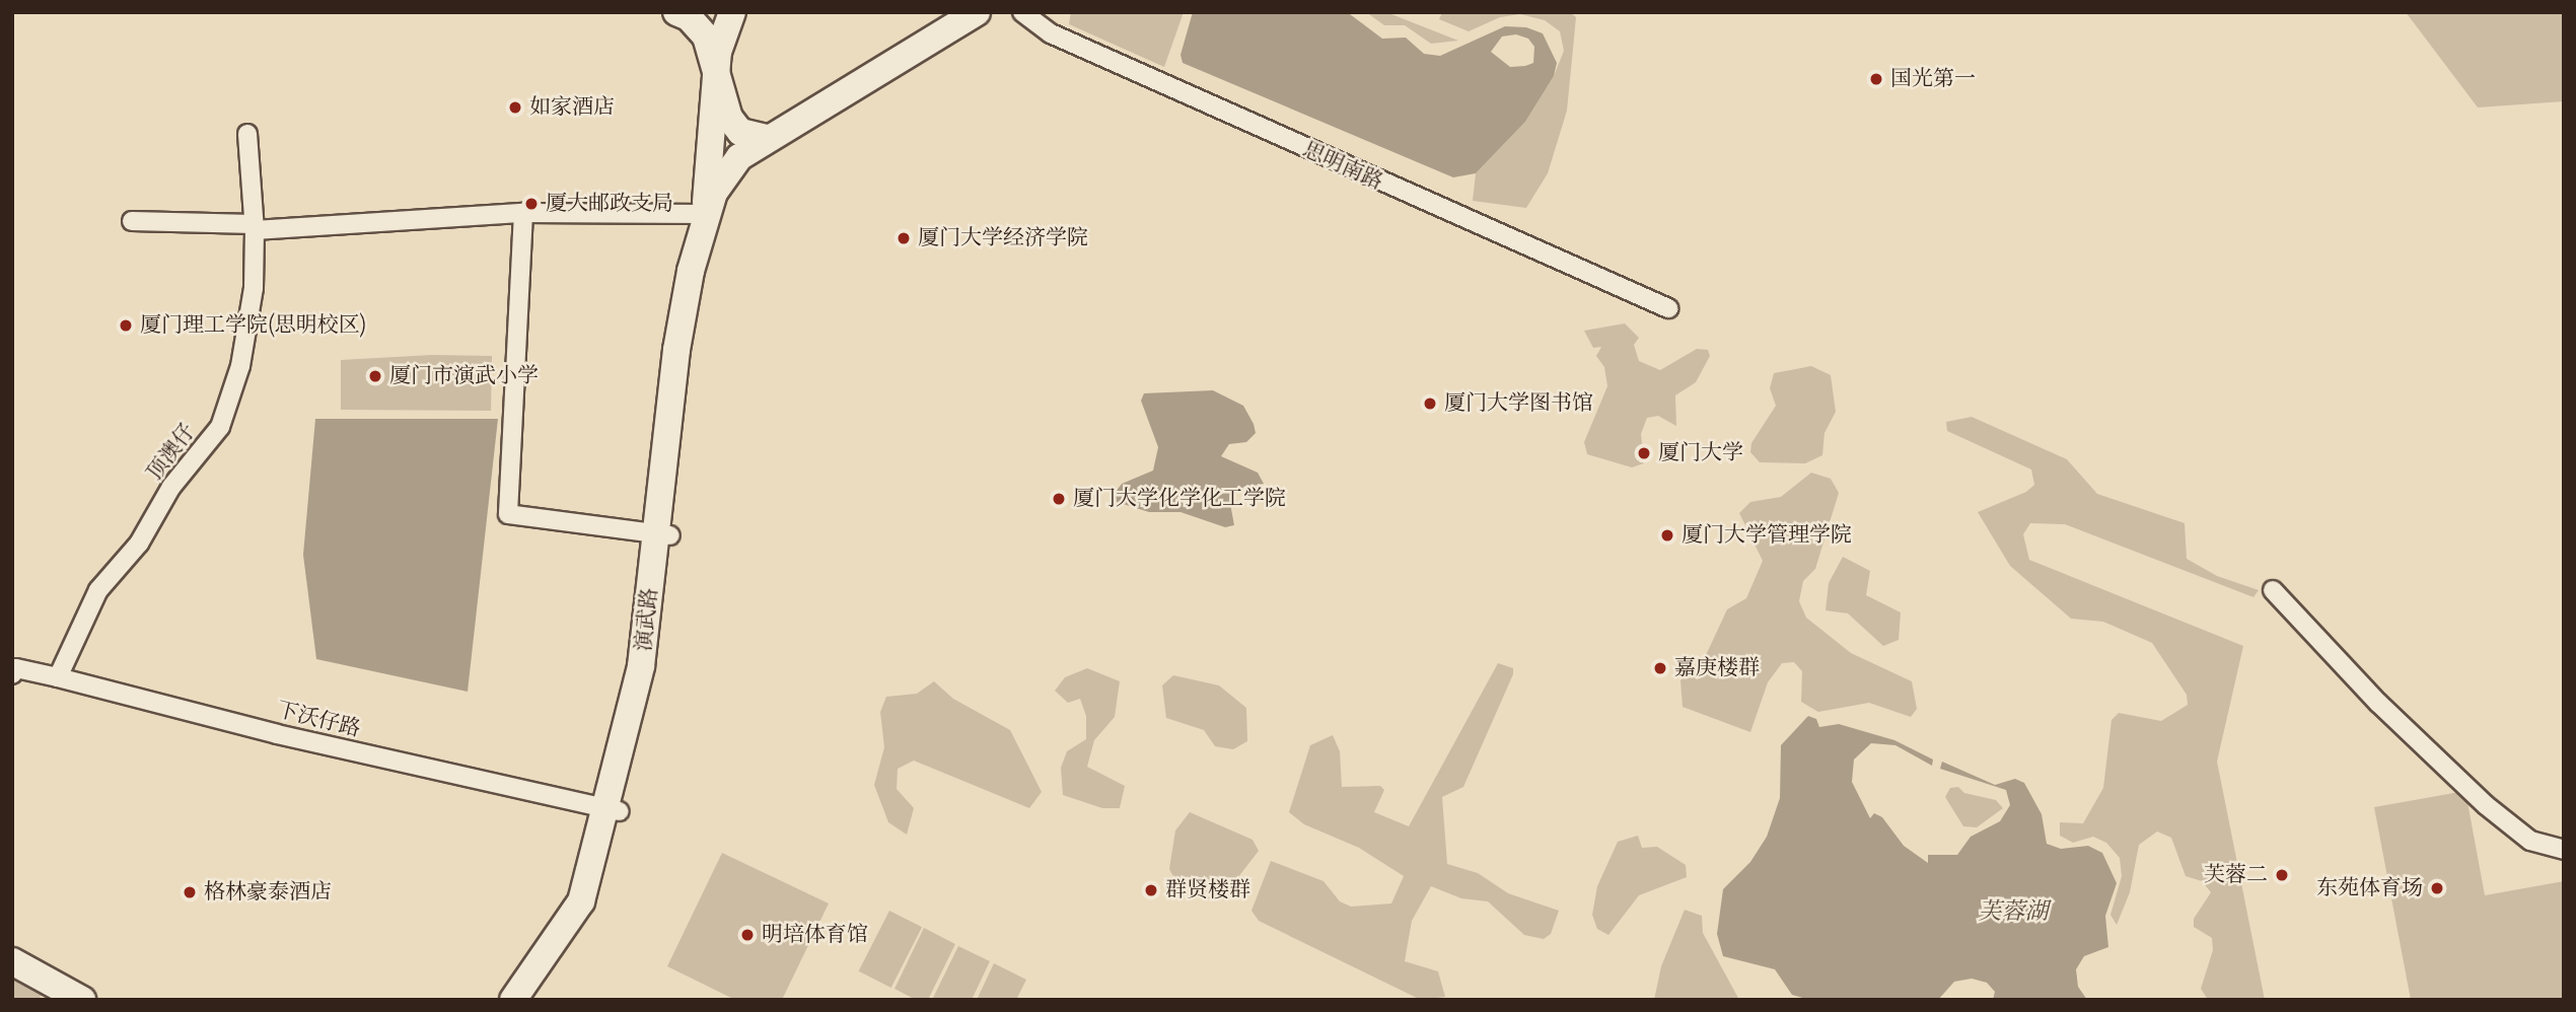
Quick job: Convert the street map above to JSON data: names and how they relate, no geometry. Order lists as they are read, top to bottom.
{
  "streets": {
    "main road": ["演武路"],
    "street": ["思明南路", "顶澳仔", "下沃仔路"]
  },
  "crossings": [
    ["顶澳仔", "下沃仔路"],
    ["演武路", "下沃仔路"]
  ],
  "water": ["芙蓉湖"],
  "places": [
    "国光第一",
    "如家酒店",
    "厦大邮政支局",
    "厦门大学经济学院",
    "厦门理工学院(思明校区)",
    "厦门市演武小学",
    "厦门大学图书馆",
    "厦门大学",
    "厦门大学化学化工学院",
    "厦门大学管理学院",
    "嘉庚楼群",
    "芙蓉二",
    "东苑体育场",
    "群贤楼群",
    "格林豪泰酒店",
    "明培体育馆"
  ]
}
